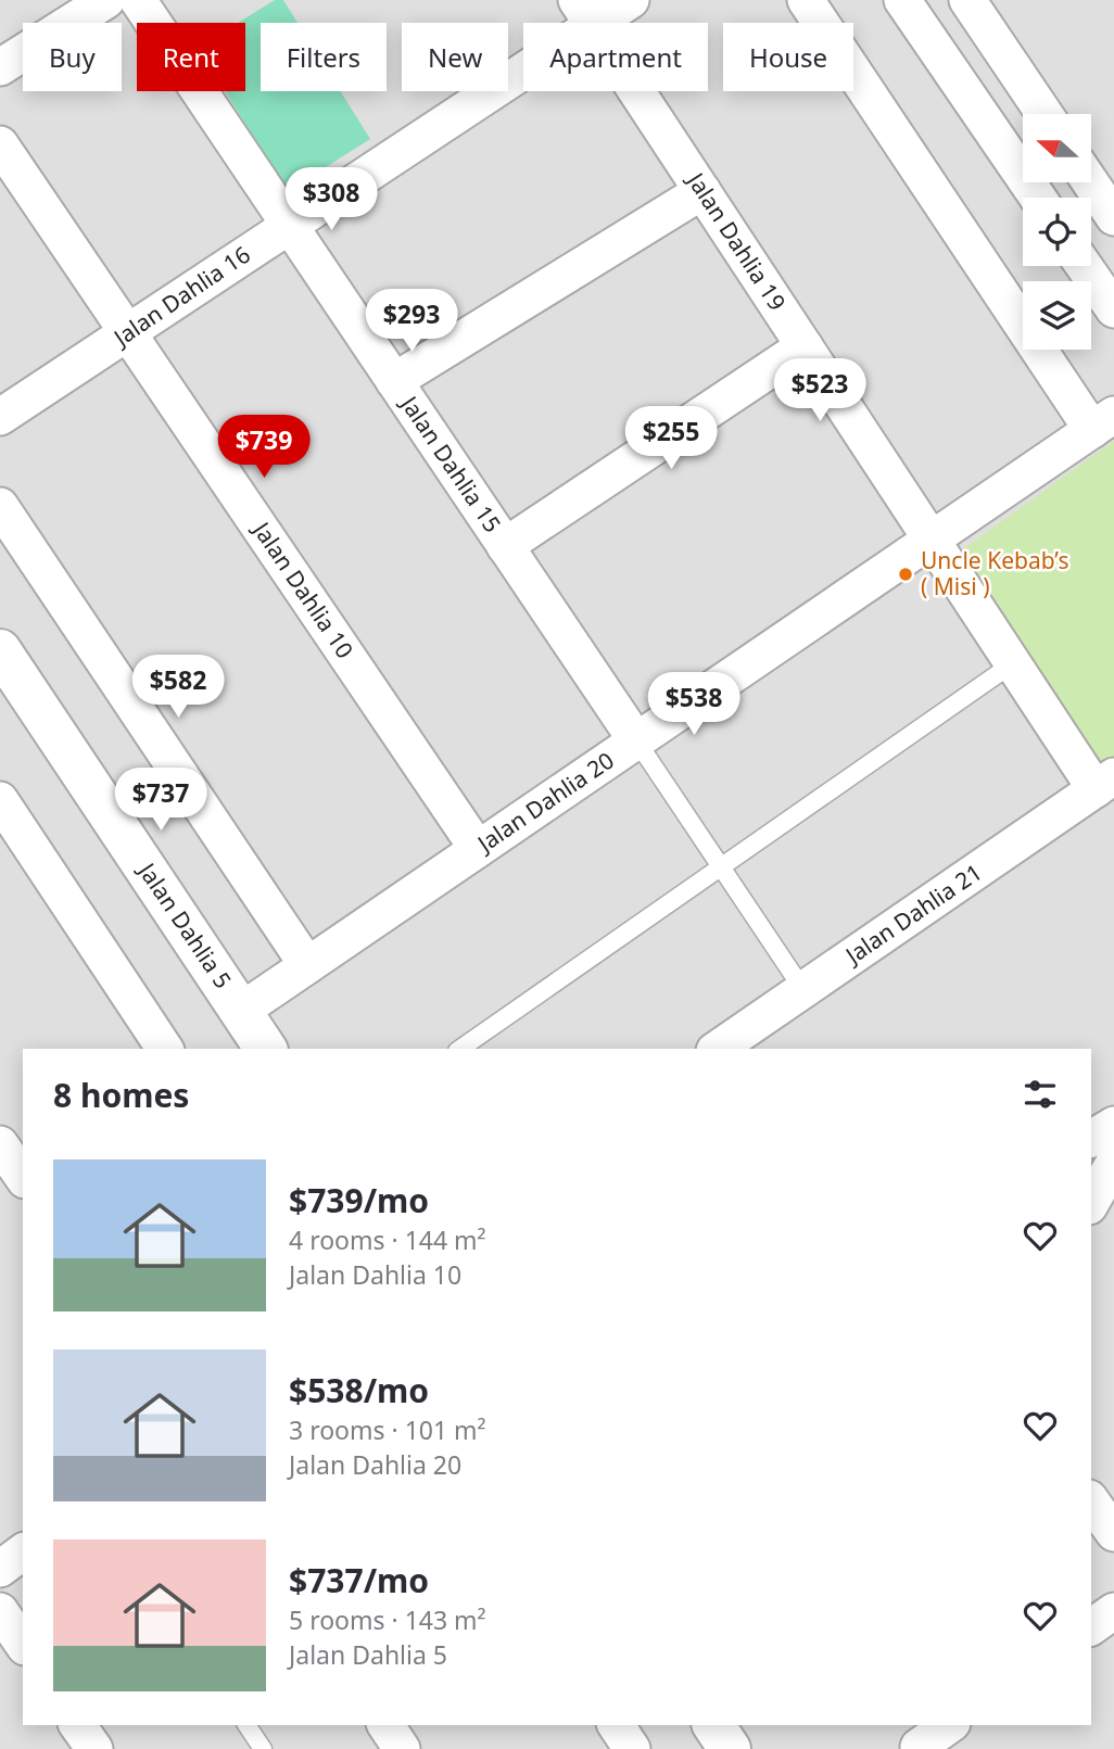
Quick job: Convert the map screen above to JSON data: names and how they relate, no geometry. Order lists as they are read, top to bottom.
{
  "streets": {
    "street": [
      "Jalan Dahlia 19",
      "Jalan Dahlia 16",
      "Jalan Dahlia 15",
      "Jalan Dahlia 10",
      "Jalan Dahlia 20",
      "Jalan Dahlia 21",
      "Jalan Dahlia 5"
    ]
  },
  "crossings": [
    ["Jalan Dahlia 19", "Jalan Dahlia 16"],
    ["Jalan Dahlia 19", "Jalan Dahlia 20"],
    ["Jalan Dahlia 19", "Jalan Dahlia 21"],
    ["Jalan Dahlia 16", "Jalan Dahlia 15"],
    ["Jalan Dahlia 16", "Jalan Dahlia 10"],
    ["Jalan Dahlia 15", "Jalan Dahlia 20"],
    ["Jalan Dahlia 10", "Jalan Dahlia 20"],
    ["Jalan Dahlia 20", "Jalan Dahlia 5"]
  ],
  "places": ["Uncle Kebab’s ( Misi )"],
  "north": "left",
  "page": {
    "chip": [
      "Buy",
      "Rent",
      "Filters",
      "New",
      "Apartment",
      "House"
    ],
    "price": [
      "$308",
      "$293",
      "$523",
      "$255",
      "$739",
      "$582",
      "$538",
      "$737"
    ],
    "heading": "8 homes",
    "list": [
      {
        "name": "$739/mo",
        "note": "4 rooms · 144 m² · Jalan Dahlia 10"
      },
      {
        "name": "$538/mo",
        "note": "3 rooms · 101 m² · Jalan Dahlia 20"
      },
      {
        "name": "$737/mo",
        "note": "5 rooms · 143 m² · Jalan Dahlia 5"
      }
    ]
  }
}
